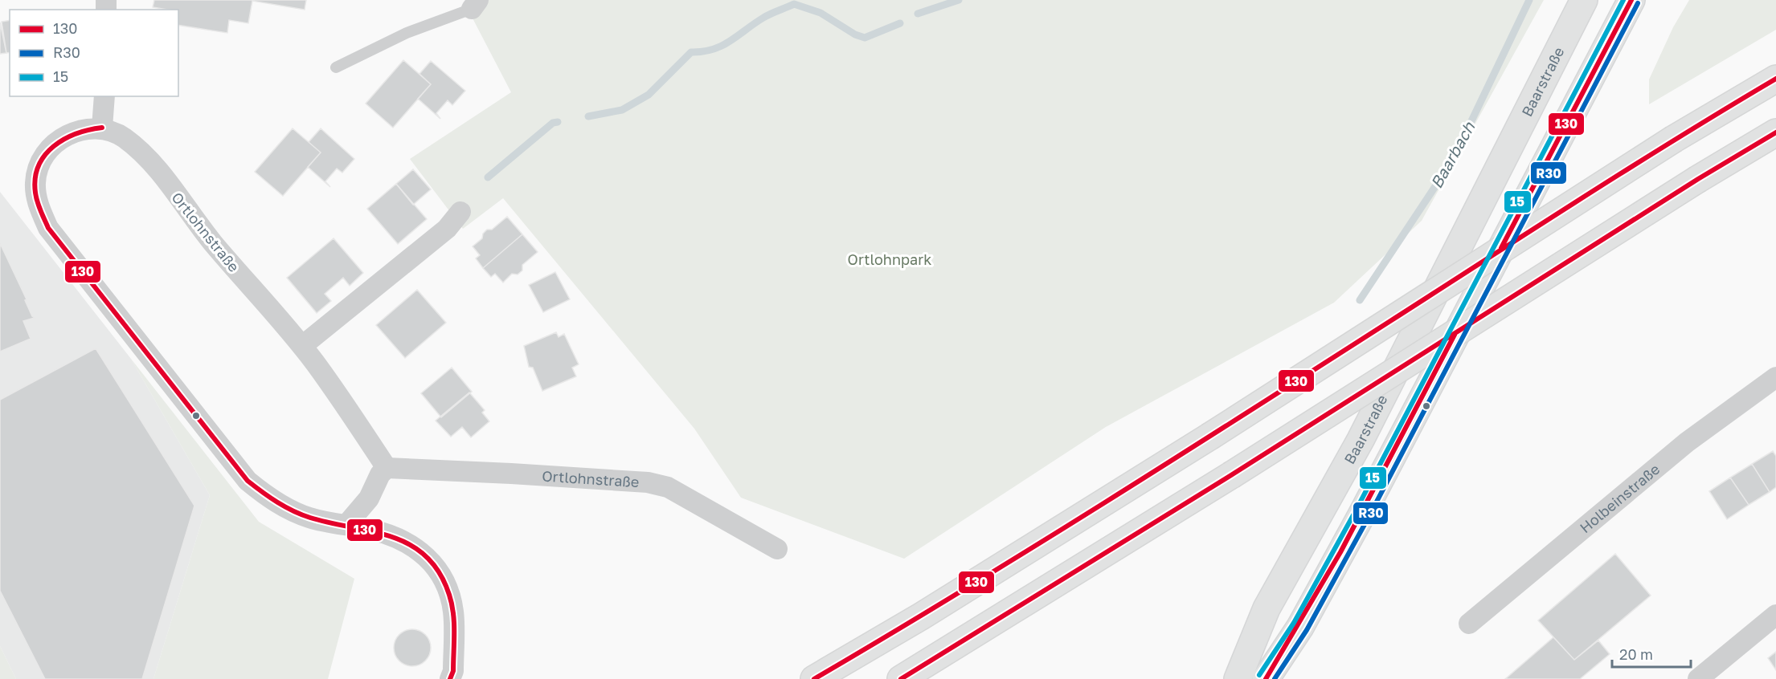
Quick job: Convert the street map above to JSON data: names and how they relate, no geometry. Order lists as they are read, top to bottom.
{
  "streets": {
    "main road": ["Baarstraße"],
    "street": ["Ortlohnstraße", "Holbeinstraße"]
  },
  "water": ["Baarbach"],
  "parks": ["Ortlohnpark"],
  "lines": ["transit line 130", "transit line 15", "transit line R30"],
  "legend": ["130", "R30", "15"],
  "scale_bar": "20 m"
}
